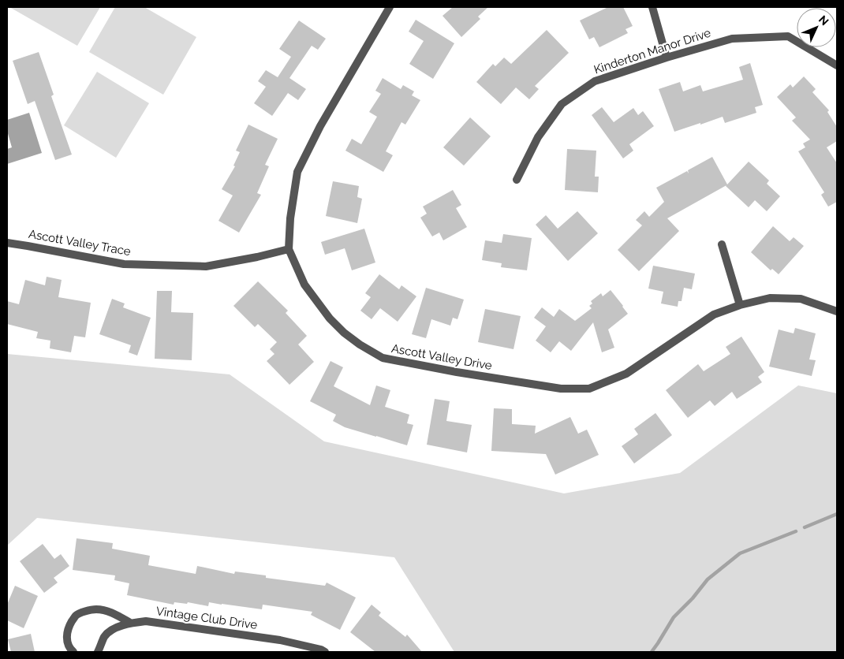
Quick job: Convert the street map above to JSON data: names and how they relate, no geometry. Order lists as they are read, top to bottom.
{
  "streets": {
    "street": [
      "Kinderton Manor Drive",
      "Ascott Valley Trace",
      "Ascott Valley Drive",
      "Vintage Club Drive"
    ]
  },
  "crossings": [
    ["Ascott Valley Trace", "Ascott Valley Drive"]
  ],
  "north": "top right"
}
